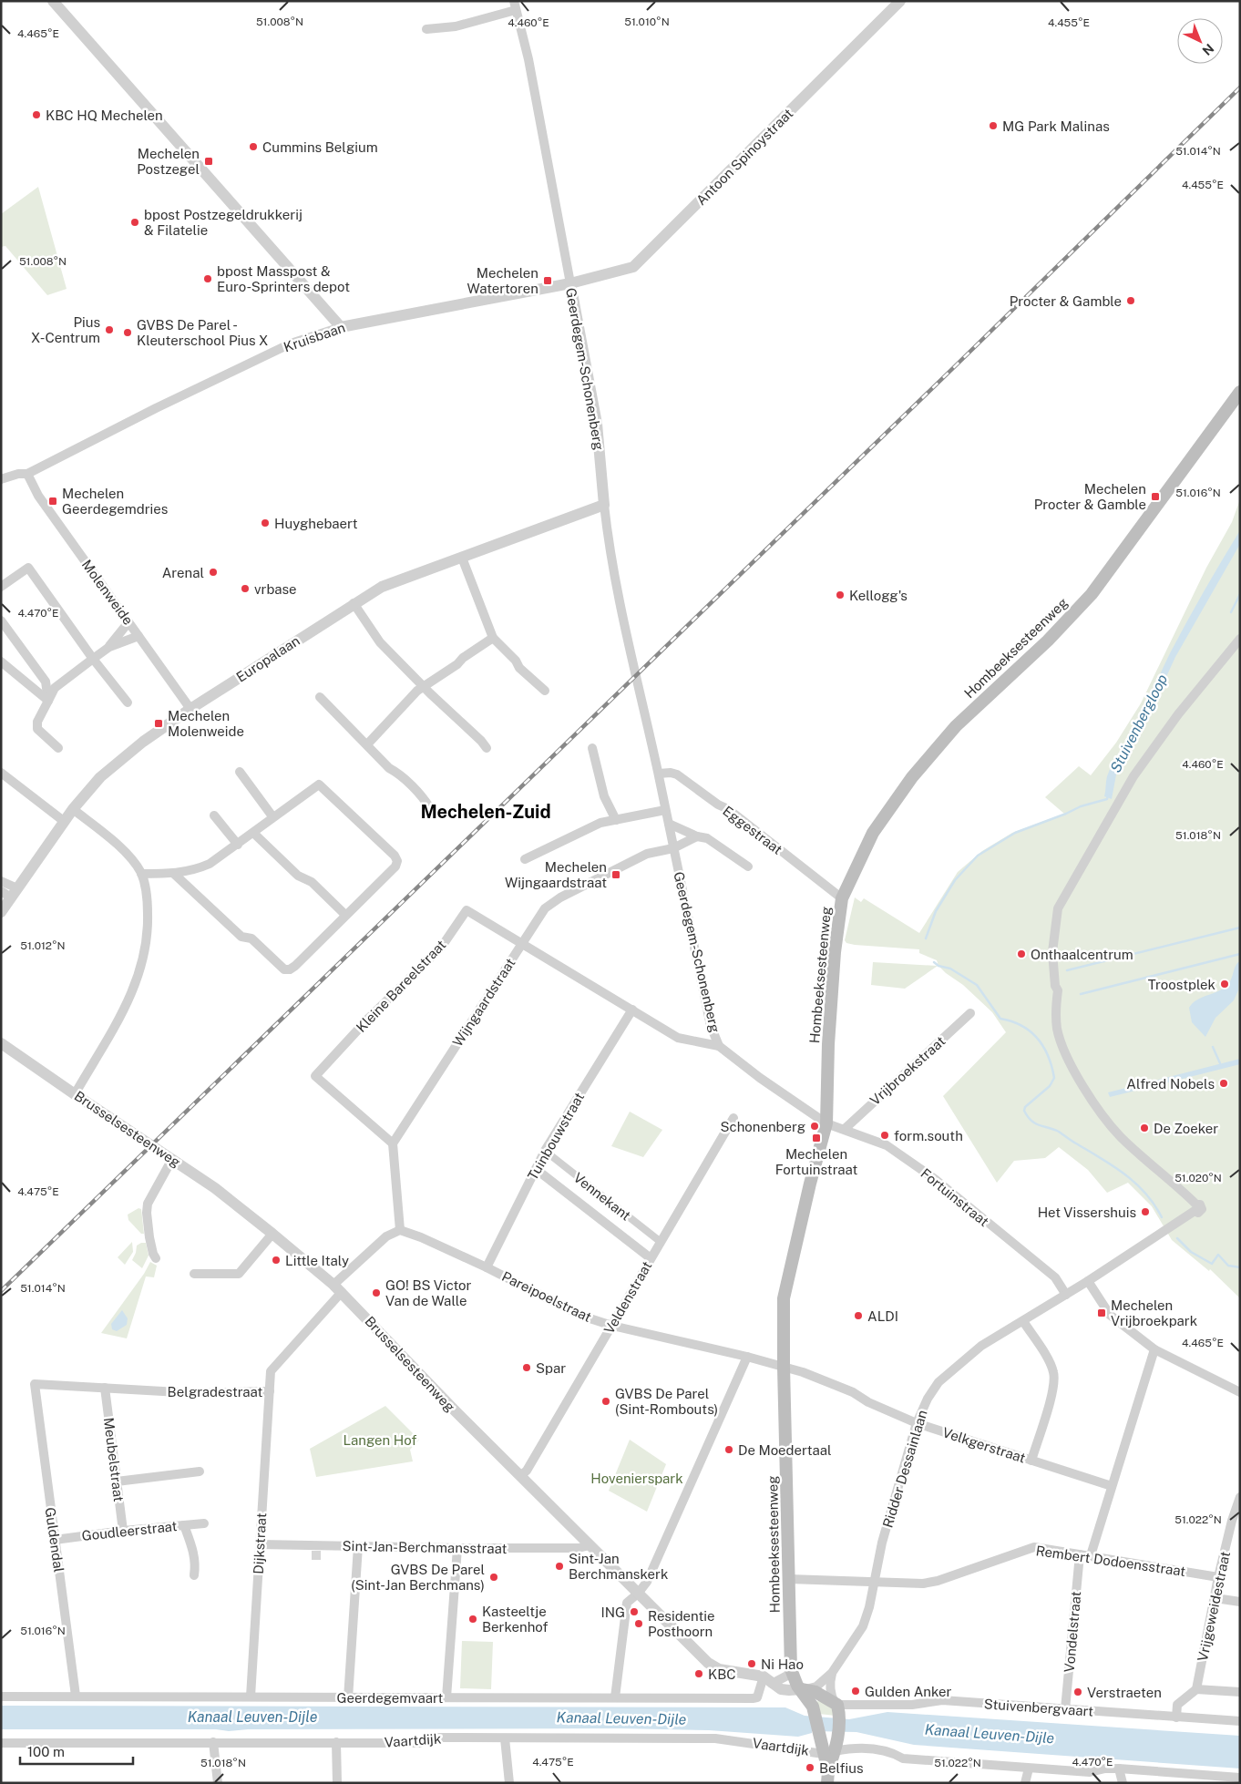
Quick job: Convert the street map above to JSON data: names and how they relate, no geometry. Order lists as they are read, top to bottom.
{
  "streets": {
    "main road": ["Hombeeksesteenweg"],
    "street": [
      "Antoon Spinoystraat",
      "Kruisbaan",
      "Geerdegem-Schonenberg",
      "Molenweide",
      "Europalaan",
      "Eggestraat",
      "Kleine Bareelstraat",
      "Wijngaardstraat",
      "Vrijbroekstraat",
      "Brusselsesteenweg",
      "Tuinbouwstraat",
      "Vennekant",
      "Fortuinstraat",
      "Pareipoelstraat",
      "Veldenstraat",
      "Belgradestraat",
      "Velkgerstraat",
      "Meubelstraat",
      "Ridder Dessainlaan",
      "Goudleerstraat",
      "Guldendal",
      "Dijkstraat",
      "Sint-Jan-Berchmansstraat",
      "Rembert Dodoensstraat",
      "Vrijgeweidestraat",
      "Vondelstraat",
      "Geerdegemvaart",
      "Stuivenbergvaart",
      "Vaartdijk"
    ]
  },
  "crossings": [
    ["Antoon Spinoystraat", "Kruisbaan"],
    ["Antoon Spinoystraat", "Geerdegem-Schonenberg"],
    ["Kruisbaan", "Geerdegem-Schonenberg"],
    ["Kruisbaan", "Molenweide"],
    ["Geerdegem-Schonenberg", "Hombeeksesteenweg"],
    ["Geerdegem-Schonenberg", "Europalaan"],
    ["Geerdegem-Schonenberg", "Eggestraat"],
    ["Geerdegem-Schonenberg", "Kleine Bareelstraat"],
    ["Geerdegem-Schonenberg", "Wijngaardstraat"],
    ["Geerdegem-Schonenberg", "Fortuinstraat"],
    ["Molenweide", "Europalaan"],
    ["Hombeeksesteenweg", "Eggestraat"],
    ["Hombeeksesteenweg", "Brusselsesteenweg"],
    ["Hombeeksesteenweg", "Fortuinstraat"],
    ["Hombeeksesteenweg", "Pareipoelstraat"],
    ["Hombeeksesteenweg", "Velkgerstraat"],
    ["Hombeeksesteenweg", "Ridder Dessainlaan"],
    ["Hombeeksesteenweg", "Rembert Dodoensstraat"],
    ["Hombeeksesteenweg", "Vaartdijk"],
    ["Kleine Bareelstraat", "Wijngaardstraat"],
    ["Kleine Bareelstraat", "Tuinbouwstraat"],
    ["Vrijbroekstraat", "Fortuinstraat"],
    ["Brusselsesteenweg", "Veldenstraat"],
    ["Brusselsesteenweg", "Belgradestraat"],
    ["Brusselsesteenweg", "Ridder Dessainlaan"],
    ["Brusselsesteenweg", "Sint-Jan-Berchmansstraat"],
    ["Brusselsesteenweg", "Geerdegemvaart"],
    ["Tuinbouwstraat", "Vennekant"],
    ["Tuinbouwstraat", "Pareipoelstraat"],
    ["Vennekant", "Veldenstraat"],
    ["Fortuinstraat", "Ridder Dessainlaan"],
    ["Pareipoelstraat", "Veldenstraat"],
    ["Pareipoelstraat", "Velkgerstraat"],
    ["Belgradestraat", "Meubelstraat"],
    ["Belgradestraat", "Guldendal"],
    ["Belgradestraat", "Dijkstraat"],
    ["Velkgerstraat", "Ridder Dessainlaan"],
    ["Meubelstraat", "Goudleerstraat"],
    ["Ridder Dessainlaan", "Rembert Dodoensstraat"],
    ["Goudleerstraat", "Guldendal"],
    ["Guldendal", "Geerdegemvaart"],
    ["Dijkstraat", "Sint-Jan-Berchmansstraat"],
    ["Dijkstraat", "Geerdegemvaart"],
    ["Rembert Dodoensstraat", "Vrijgeweidestraat"],
    ["Rembert Dodoensstraat", "Vondelstraat"],
    ["Vondelstraat", "Stuivenbergvaart"]
  ],
  "districts": ["Mechelen-Zuid"],
  "water": ["Stuivenbergloop", "Kanaal Leuven-Dijle"],
  "parks": ["Langen Hof", "Hovenierspark"],
  "places": {
    "other": [
      "KBC HQ Mechelen",
      "MG Park Malinas",
      "Cummins Belgium",
      "bpost Postzegeldrukkerij & Filatelie",
      "bpost Masspost & Euro-Sprinters depot",
      "Procter & Gamble",
      "Pius X-Centrum",
      "GVBS De Parel - Kleuterschool Pius X",
      "Huyghebaert",
      "Arenal",
      "vrbase",
      "Kellogg's",
      "Onthaalcentrum",
      "Troostplek",
      "Alfred Nobels",
      "Schonenberg",
      "De Zoeker",
      "form.south",
      "Het Vissershuis",
      "Little Italy",
      "GO! BS Victor Van de Walle",
      "ALDI",
      "Spar",
      "GVBS De Parel (Sint-Rombouts)",
      "De Moedertaal",
      "Sint-Jan Berchmanskerk",
      "GVBS De Parel (Sint-Jan Berchmans)",
      "ING",
      "Kasteeltje Berkenhof",
      "Residentie Posthoorn",
      "Ni Hao",
      "KBC",
      "Gulden Anker",
      "Verstraeten",
      "Belfius"
    ],
    "transit": [
      "Mechelen Postzegel",
      "Mechelen Watertoren",
      "Mechelen Procter & Gamble",
      "Mechelen Geerdegemdries",
      "Mechelen Molenweide",
      "Mechelen Wijngaardstraat",
      "Mechelen Fortuinstraat",
      "Mechelen Vrijbroekpark"
    ]
  },
  "scale_bar": "100 m",
  "north": "bottom right",
  "coordinates": [
    "51.008°N",
    "51.010°N",
    "4.460°E",
    "4.455°E",
    "4.465°E",
    "51.014°N",
    "51.016°N",
    "4.470°E",
    "51.018°N",
    "51.012°N",
    "51.020°N",
    "4.475°E",
    "51.022°N"
  ]
}
